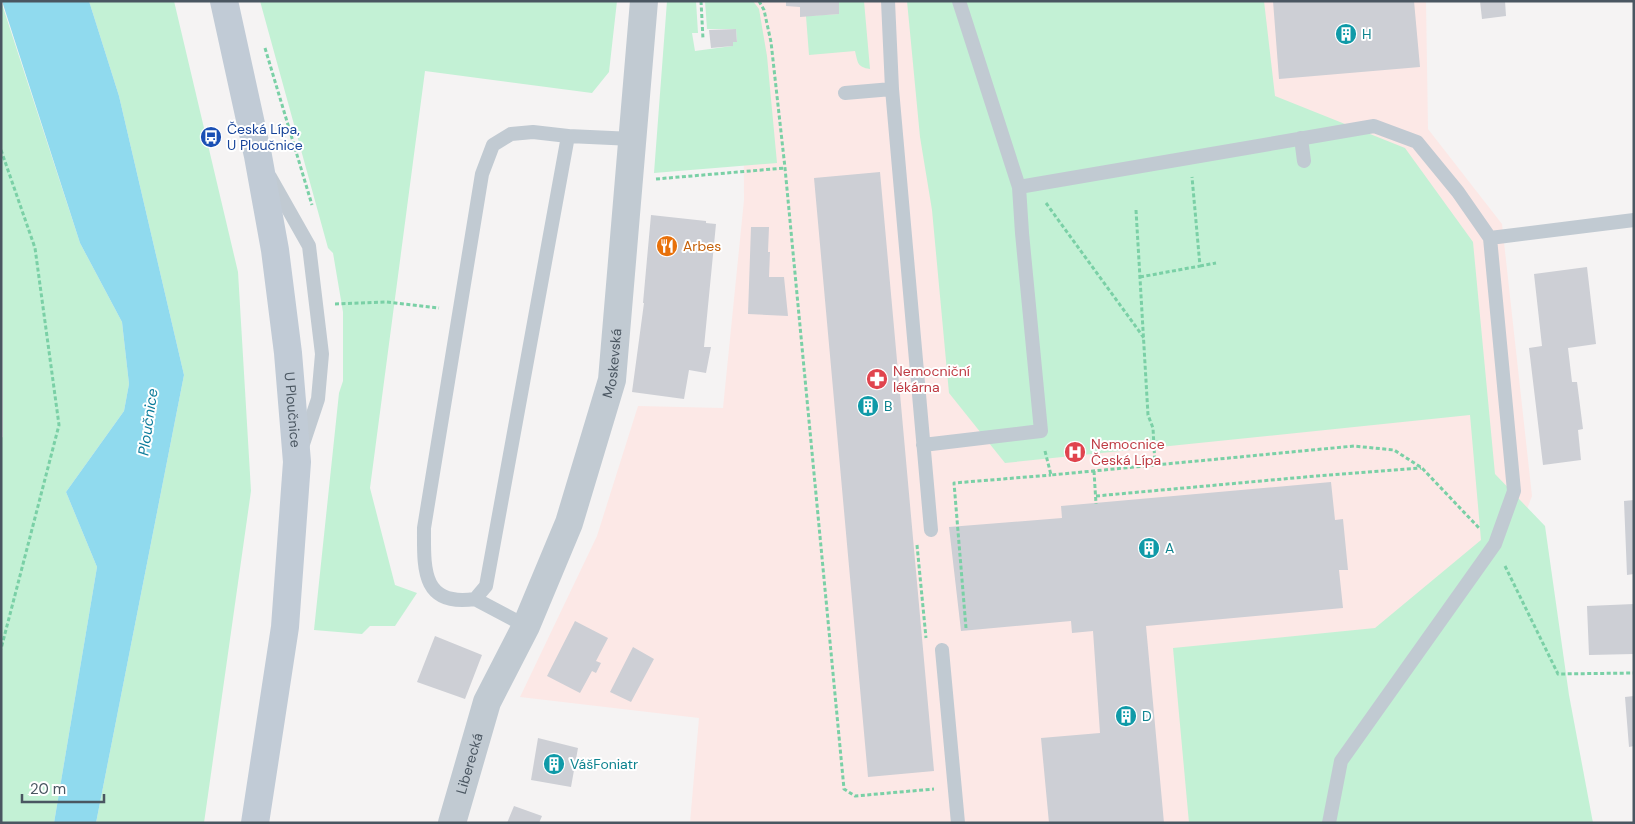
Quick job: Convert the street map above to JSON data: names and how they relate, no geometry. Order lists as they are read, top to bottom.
{
  "streets": {
    "main road": ["U Ploučnice"],
    "street": ["Moskevská", "Liberecká"]
  },
  "crossings": [
    ["Moskevská", "Liberecká"]
  ],
  "water": ["Ploučnice"],
  "places": {
    "building": [
      "H",
      "B",
      "A",
      "D",
      "VášFoniatr"
    ],
    "bus stop": ["Česká Lípa, U Ploučnice"],
    "restaurant": ["Arbes"],
    "pharmacy": ["Nemocniční lékárna"],
    "hospital": ["Nemocnice Česká Lípa"]
  },
  "scale_bar": "20 m"
}
